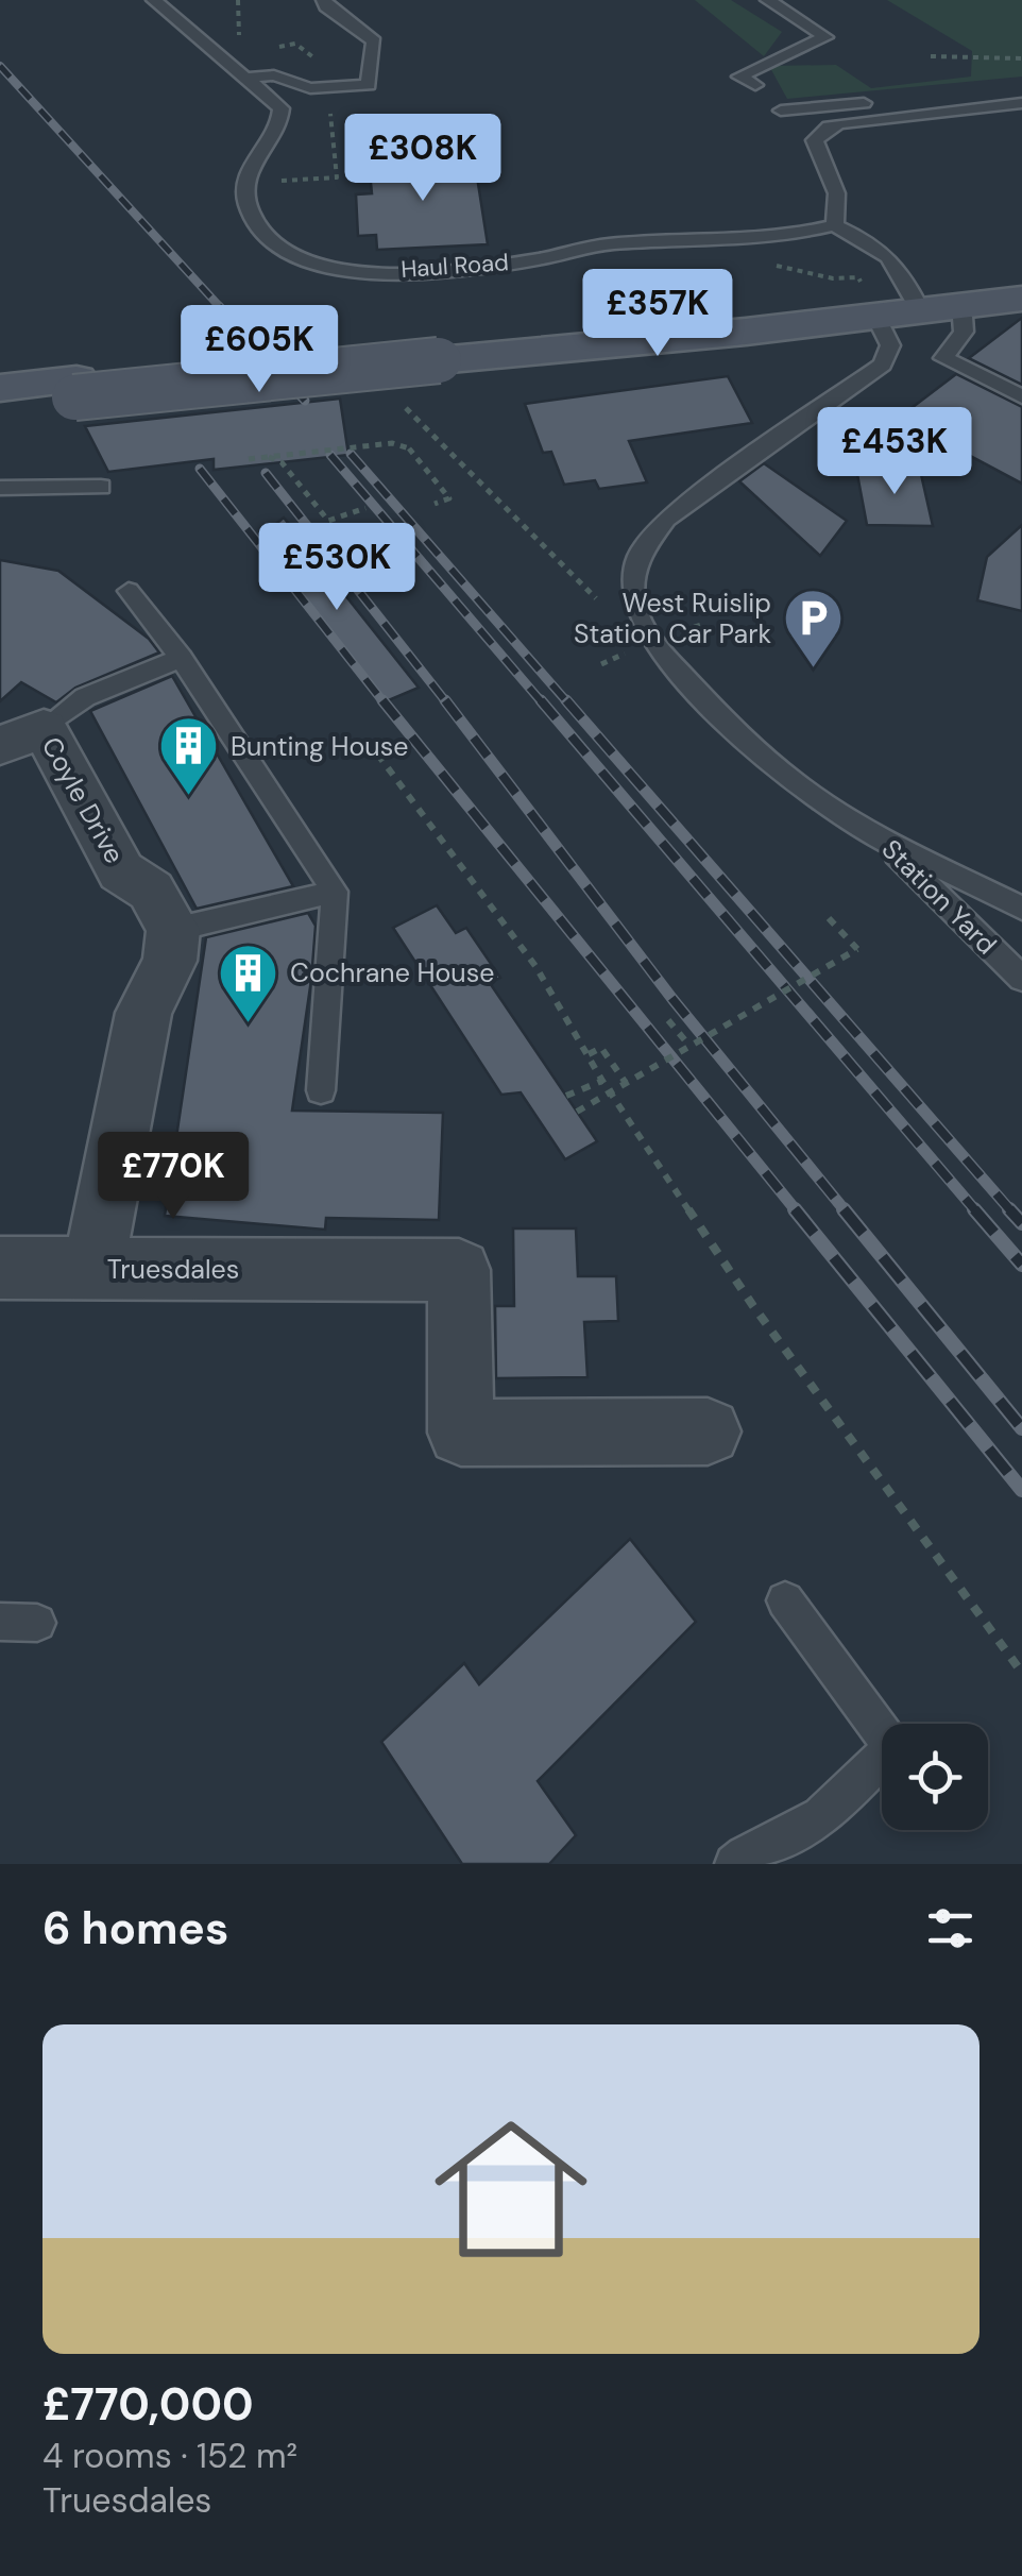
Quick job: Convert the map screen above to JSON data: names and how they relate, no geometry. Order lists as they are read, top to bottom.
{
  "streets": {
    "street": ["Coyle Drive", "Truesdales"],
    "lane": ["Haul Road", "Station Yard"]
  },
  "places": {
    "parking": ["West Ruislip Station Car Park"],
    "building": ["Bunting House", "Cochrane House"]
  },
  "page": {
    "price": [
      "£308K",
      "£357K",
      "£605K",
      "£453K",
      "£530K",
      "£770K"
    ],
    "heading": "6 homes",
    "list": [
      {
        "name": "£770,000",
        "note": "4 rooms · 152 m² · Truesdales"
      }
    ]
  }
}
